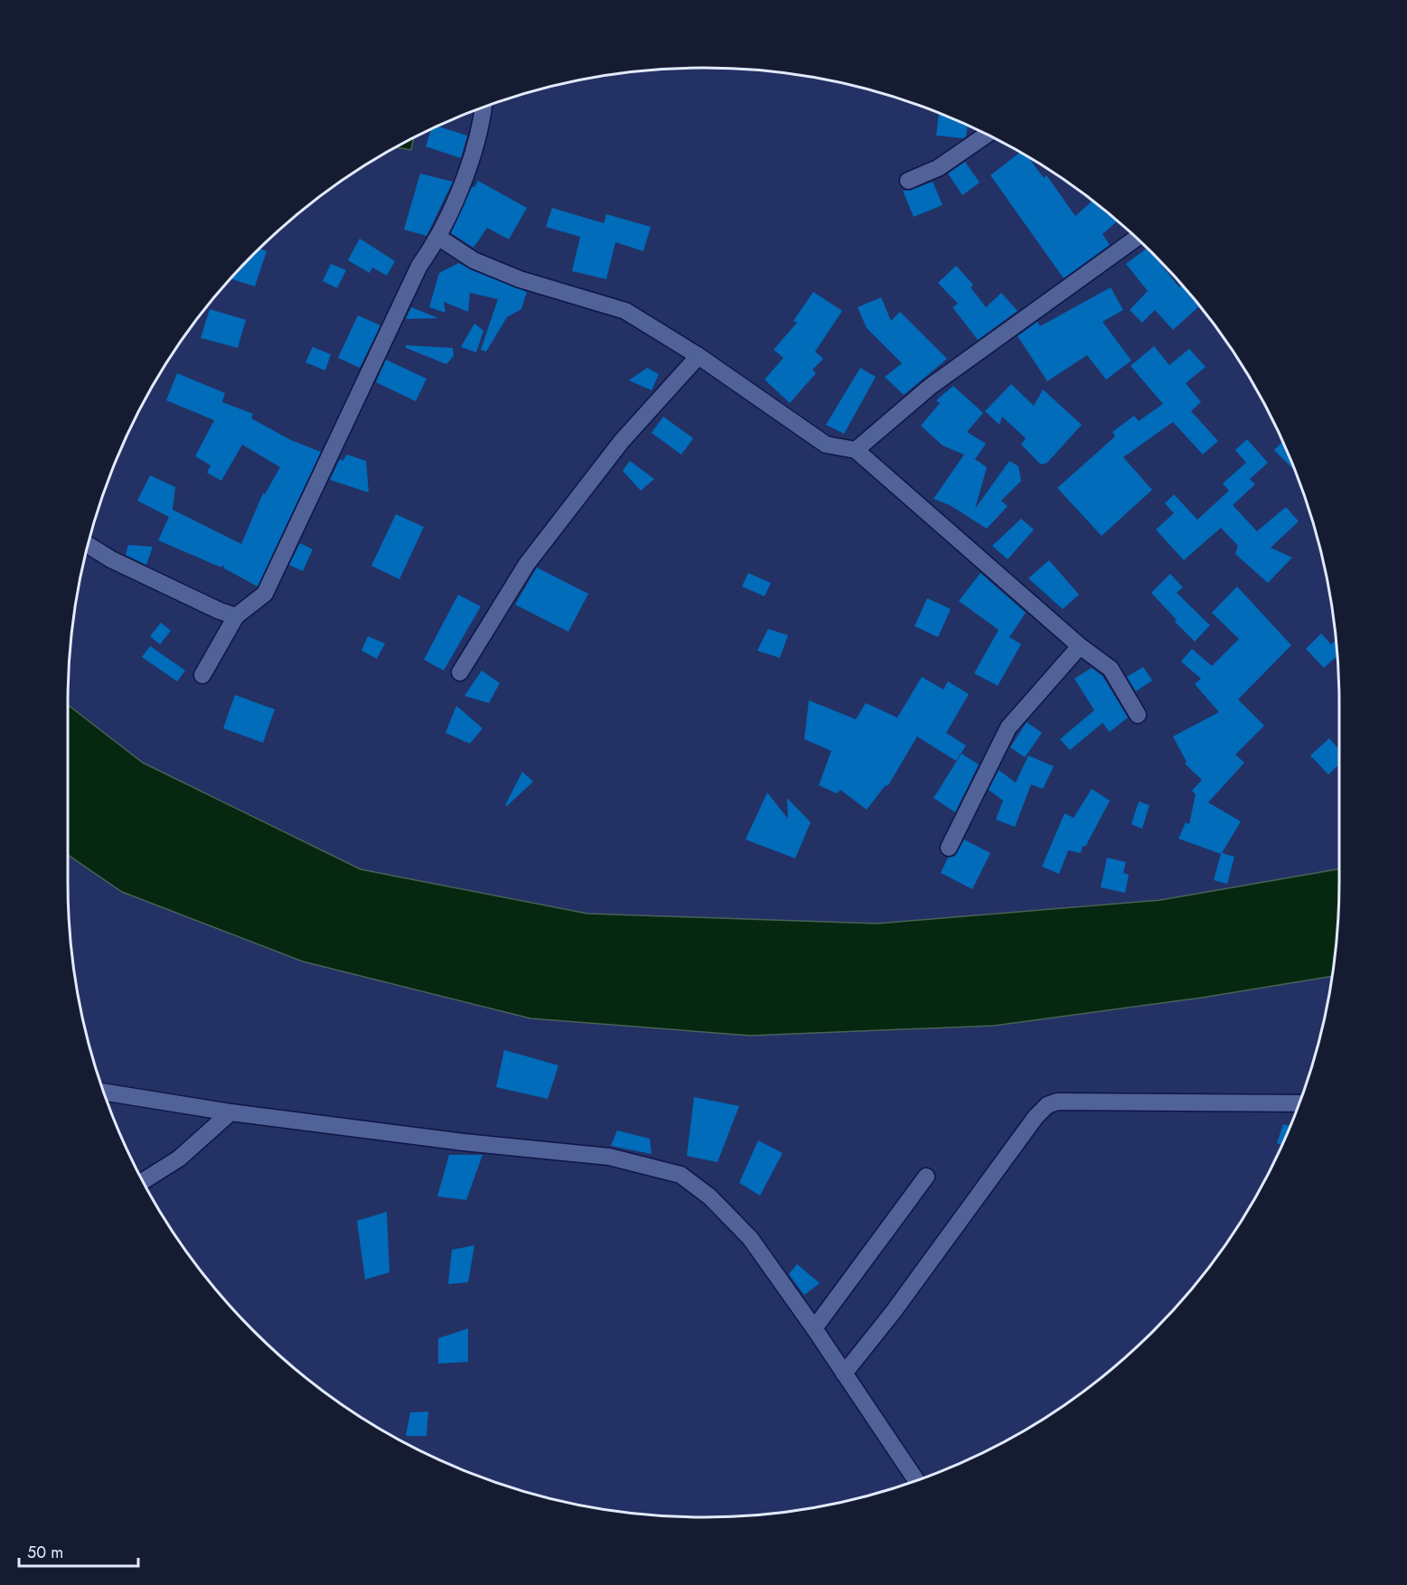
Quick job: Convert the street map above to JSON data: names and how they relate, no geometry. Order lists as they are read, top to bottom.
{
  "scale_bar": "50 m"
}
